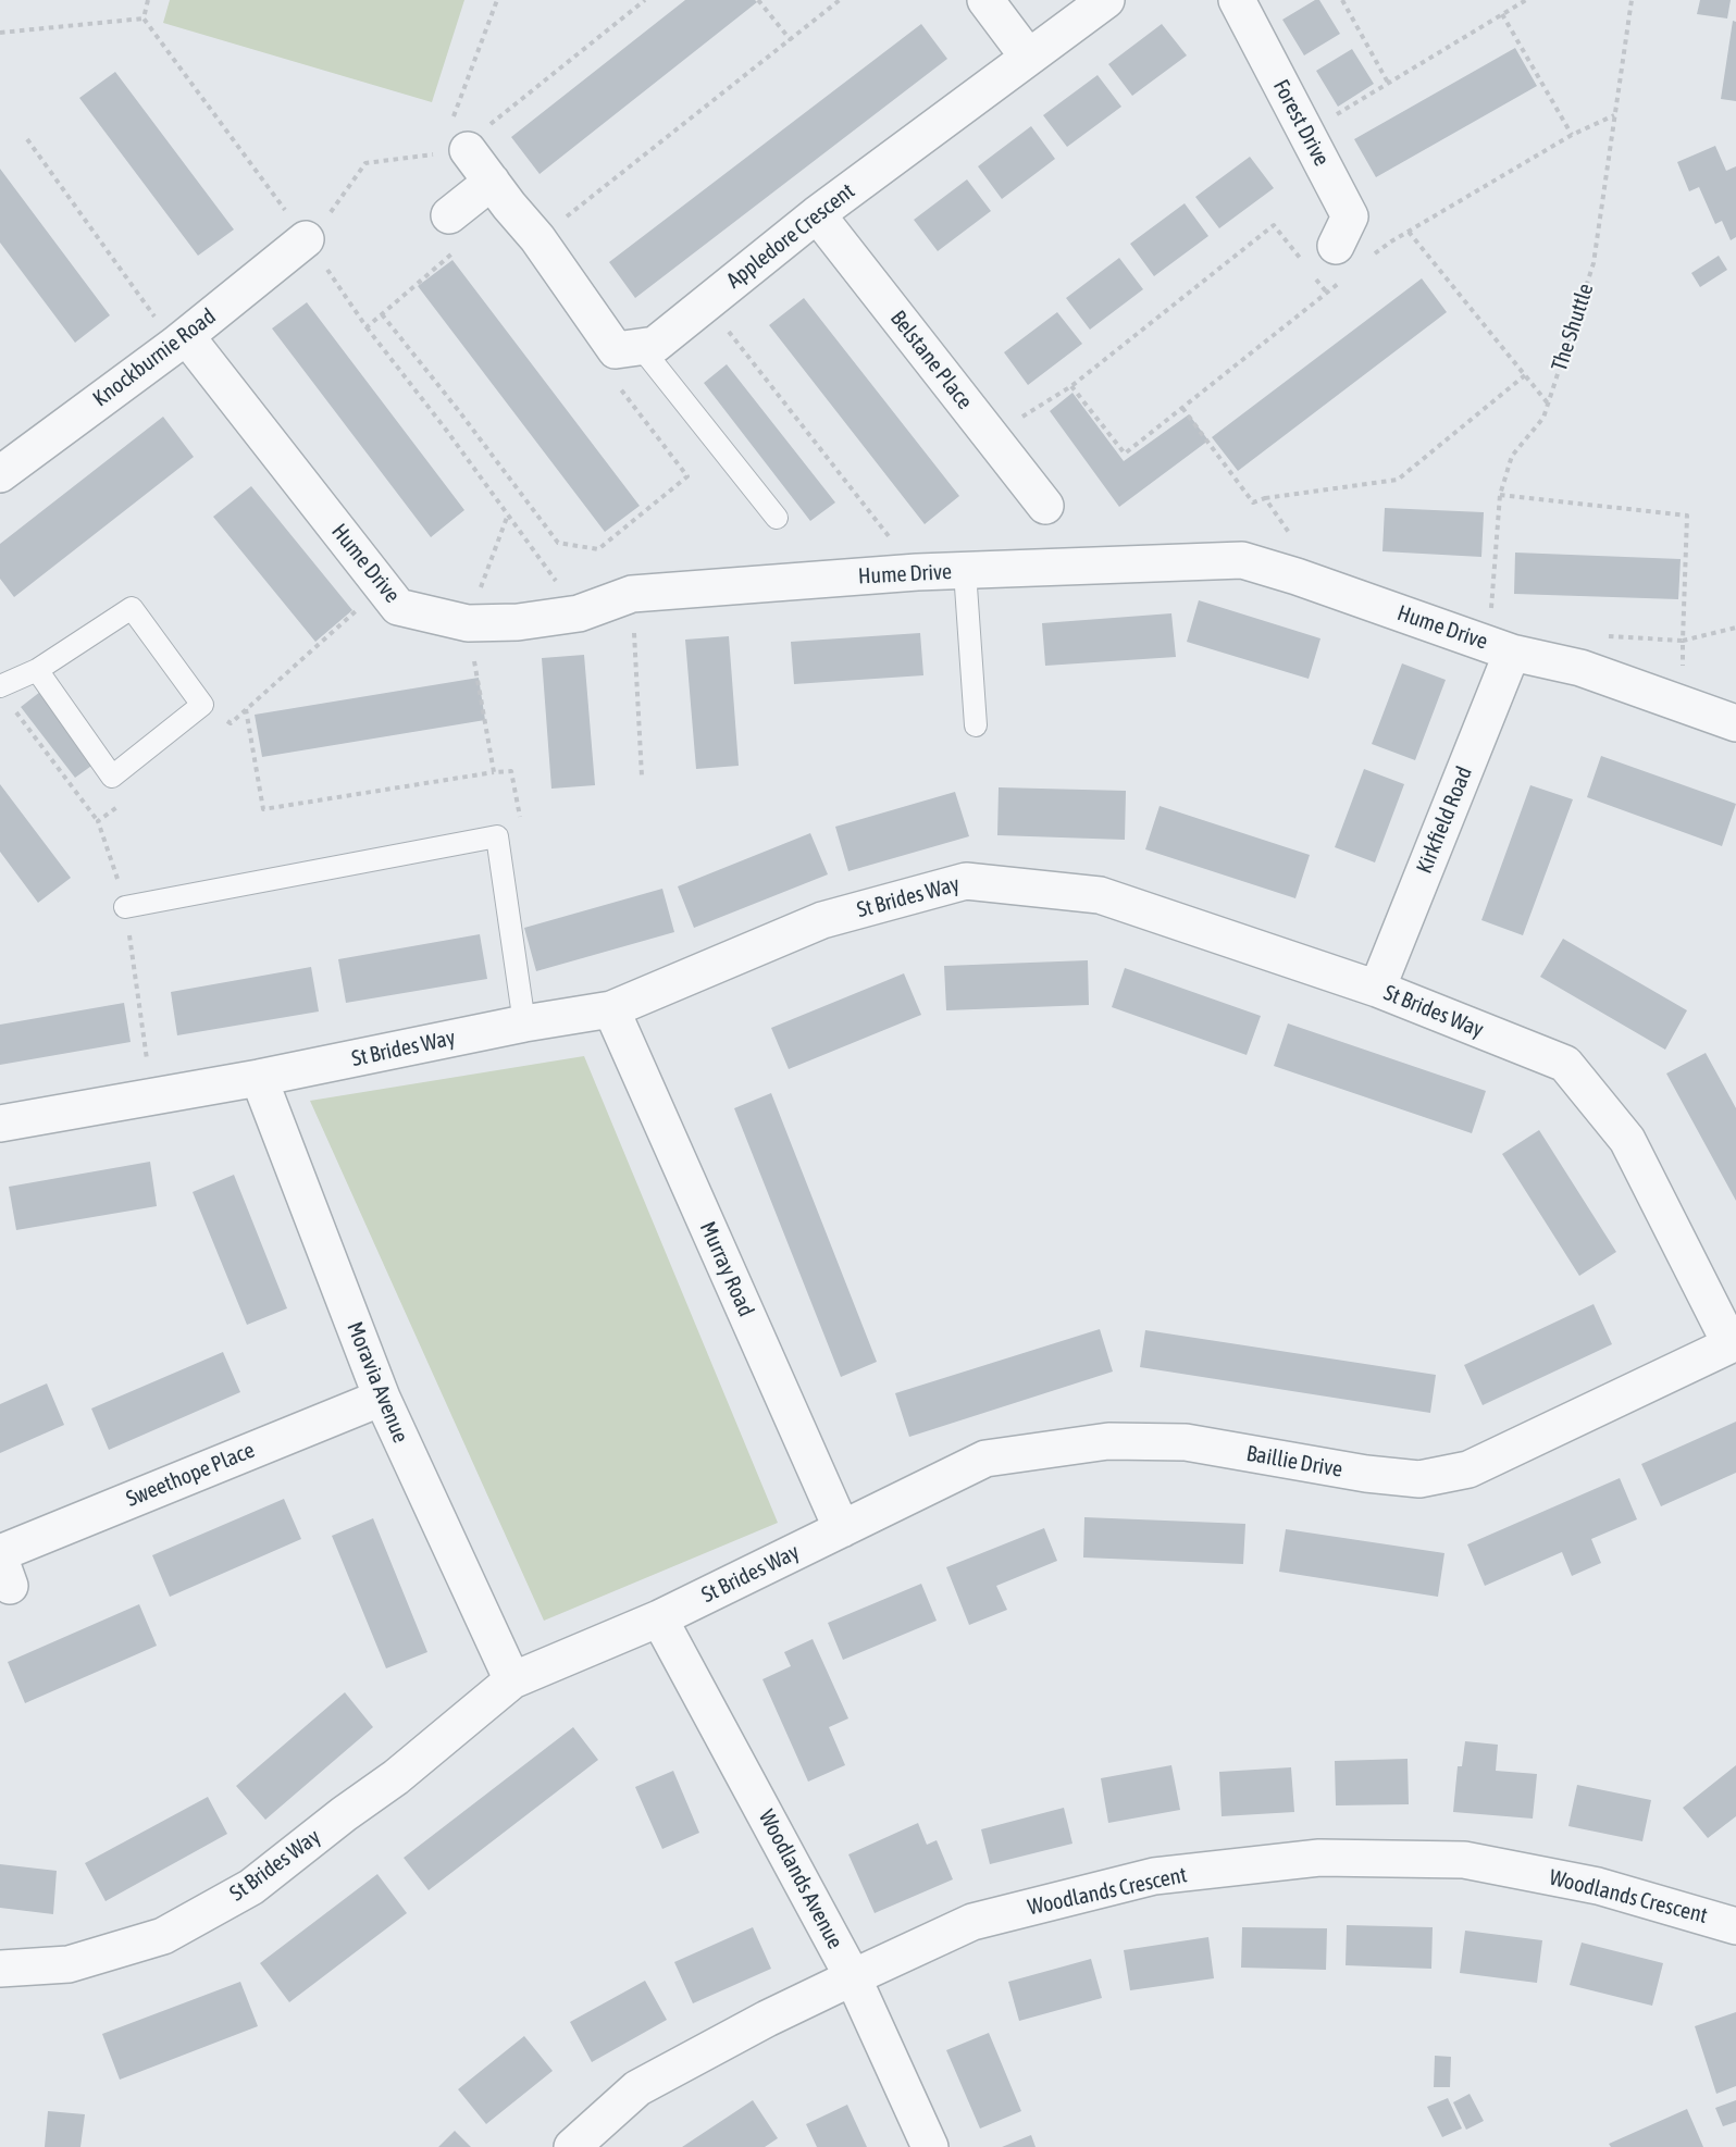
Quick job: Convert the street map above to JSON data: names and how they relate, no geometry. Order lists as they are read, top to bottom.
{
  "streets": {
    "street": [
      "Forest Drive",
      "Appledore Crescent",
      "Knockburnie Road",
      "Belstane Place",
      "Hume Drive",
      "Kirkfield Road",
      "St Brides Way",
      "Murray Road",
      "Moravia Avenue",
      "Baillie Drive",
      "Sweethope Place",
      "Woodlands Avenue",
      "Woodlands Crescent"
    ],
    "path": ["The Shuttle"]
  },
  "crossings": [
    ["Appledore Crescent", "Belstane Place"],
    ["The Shuttle", "Hume Drive"],
    ["The Shuttle", "Kirkfield Road"],
    ["Knockburnie Road", "Hume Drive"],
    ["Hume Drive", "Kirkfield Road"],
    ["Kirkfield Road", "St Brides Way"],
    ["St Brides Way", "Murray Road"],
    ["St Brides Way", "Moravia Avenue"],
    ["St Brides Way", "Baillie Drive"],
    ["St Brides Way", "Woodlands Avenue"],
    ["Murray Road", "Baillie Drive"],
    ["Moravia Avenue", "Sweethope Place"],
    ["Woodlands Avenue", "Woodlands Crescent"]
  ]
}
